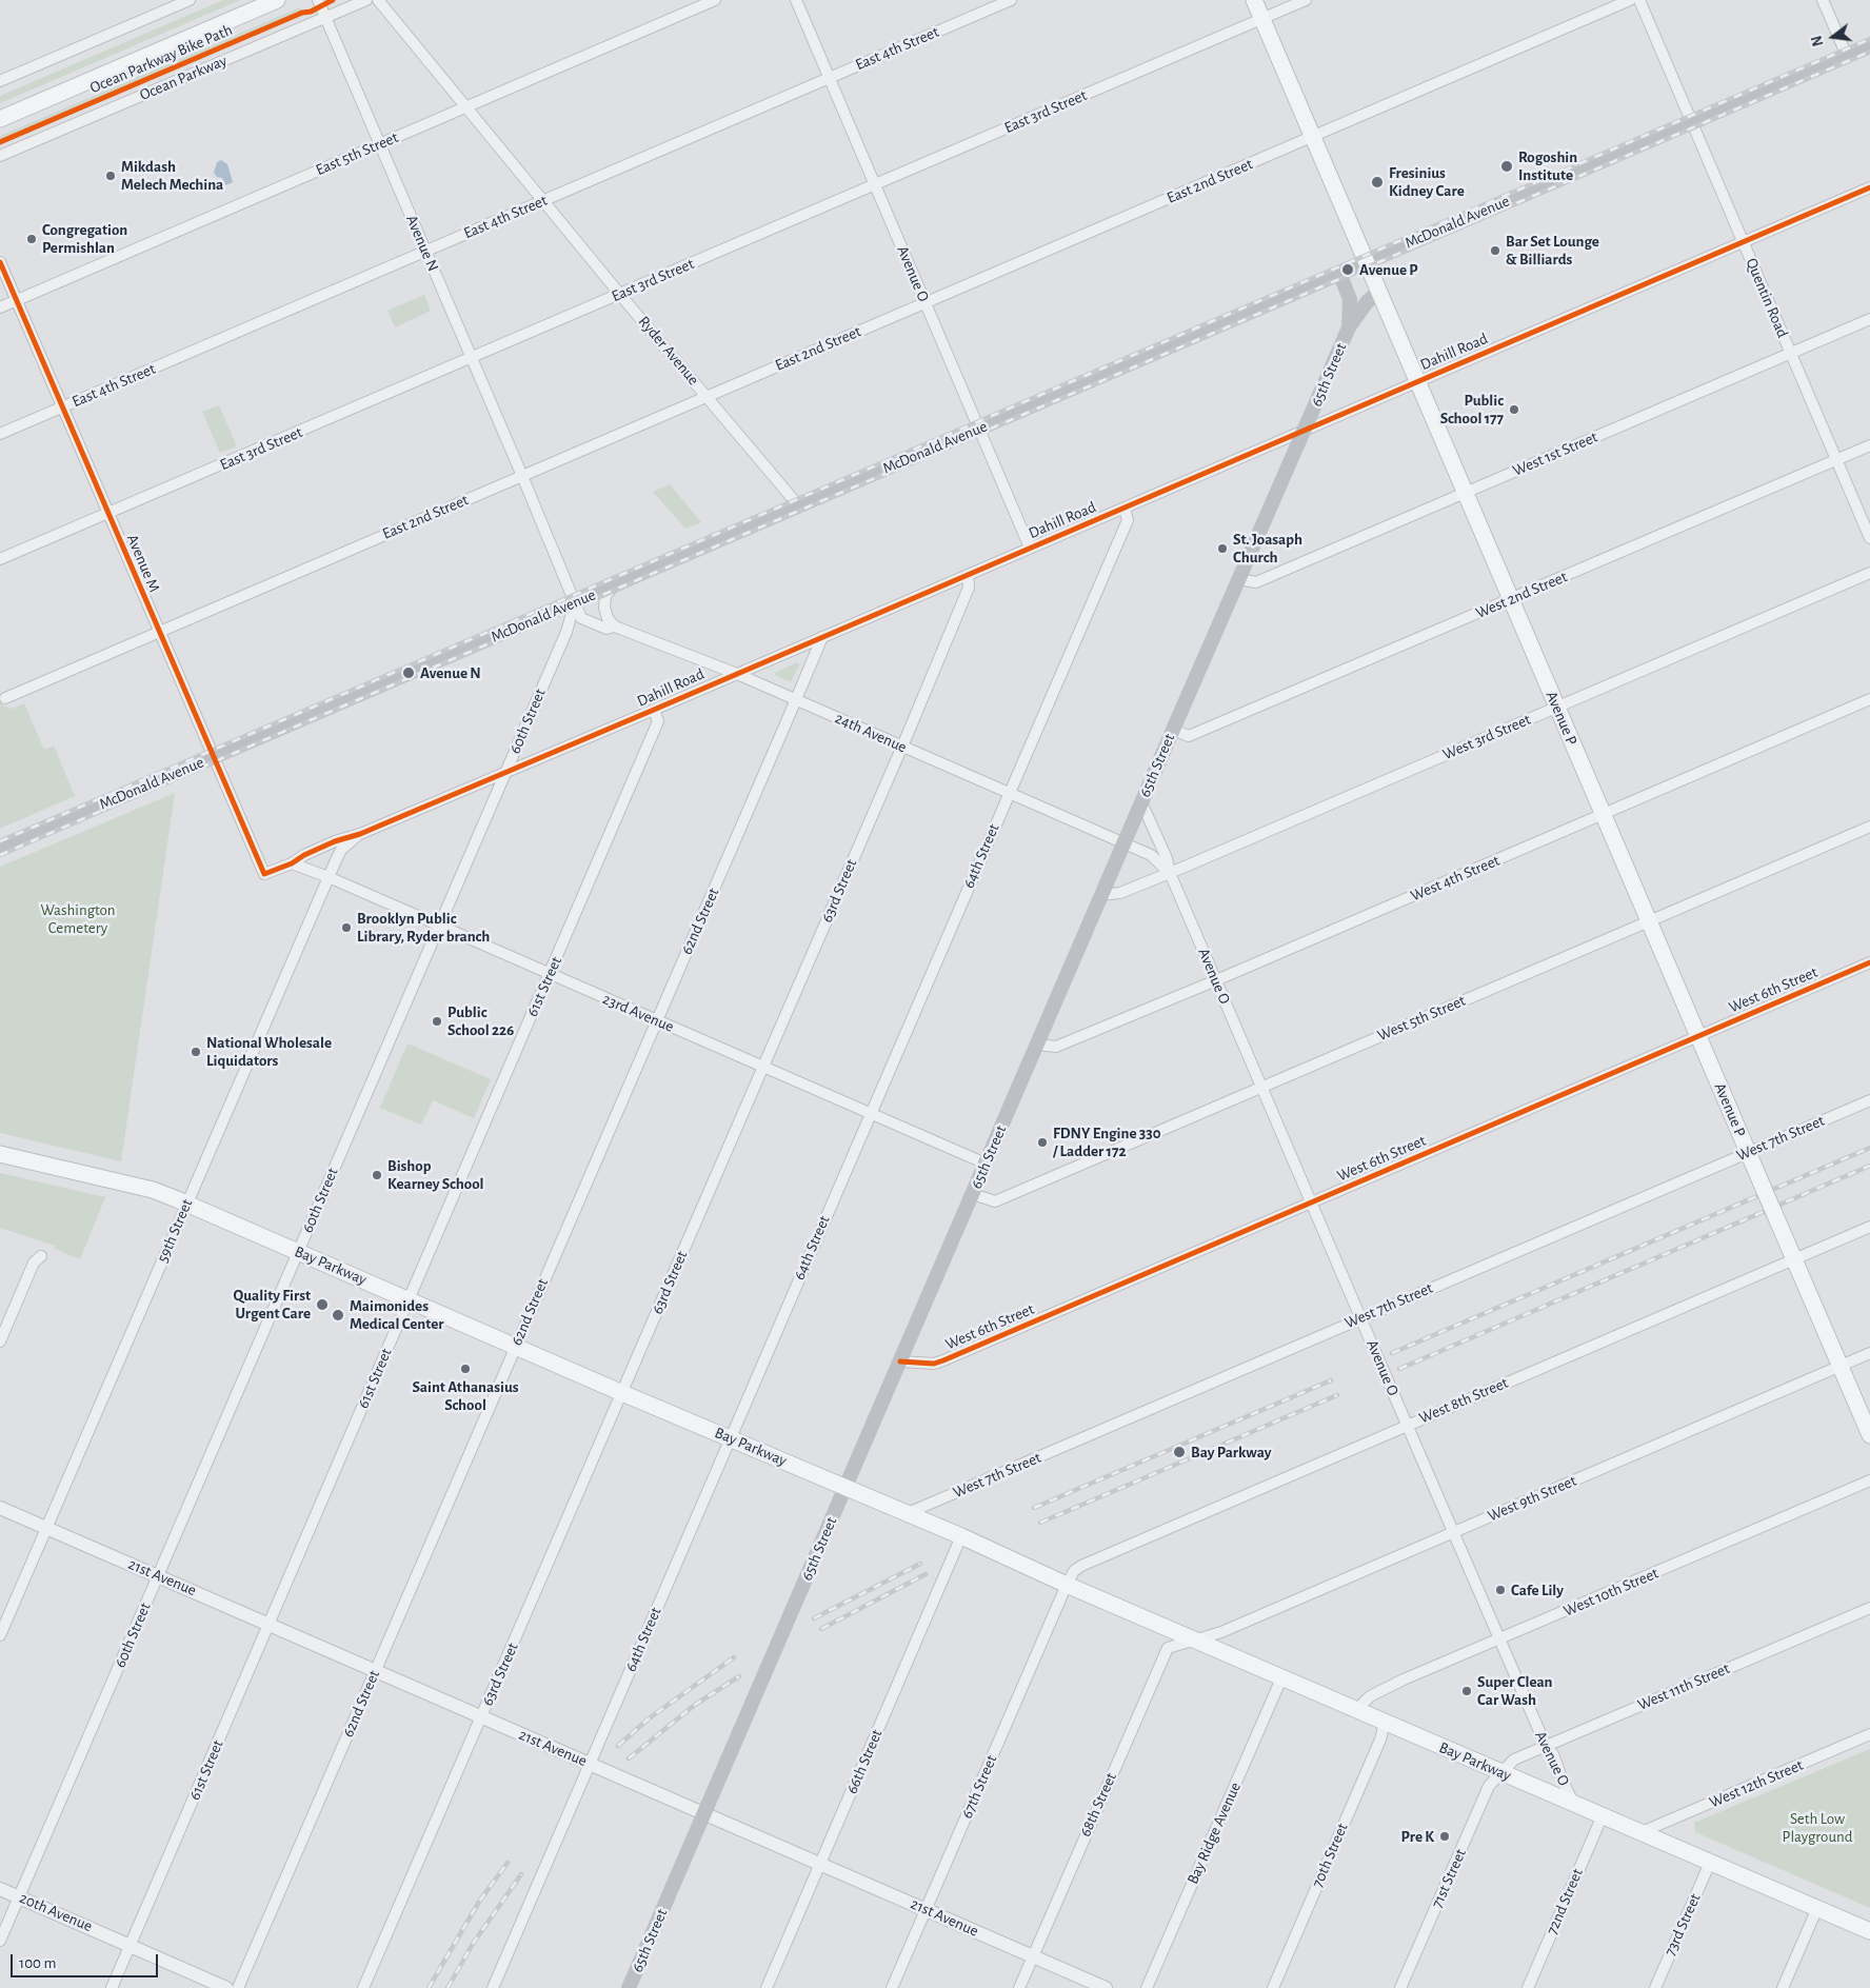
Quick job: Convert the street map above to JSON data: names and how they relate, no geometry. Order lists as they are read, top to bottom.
{
  "streets": {
    "main road": [
      "McDonald Avenue",
      "65th Street",
      "Avenue P",
      "Bay Parkway"
    ],
    "street": [
      "East 4th Street",
      "Ocean Parkway",
      "East 3rd Street",
      "East 5th Street",
      "East 2nd Street",
      "Avenue N",
      "Avenue O",
      "Quentin Road",
      "Ryder Avenue",
      "Dahill Road",
      "West 1st Street",
      "Avenue M",
      "West 2nd Street",
      "60th Street",
      "24th Avenue",
      "West 3rd Street",
      "64th Street",
      "West 4th Street",
      "63rd Street",
      "62nd Street",
      "61st Street",
      "West 6th Street",
      "23rd Avenue",
      "West 5th Street",
      "West 7th Street",
      "59th Street",
      "West 8th Street",
      "West 9th Street",
      "21st Avenue",
      "West 10th Street",
      "West 11th Street",
      "66th Street",
      "West 12th Street",
      "67th Street",
      "68th Street",
      "Bay Ridge Avenue",
      "70th Street",
      "71st Street",
      "72nd Street",
      "20th Avenue",
      "73rd Street"
    ],
    "cycle path": ["Ocean Parkway Bike Path"]
  },
  "crossings": [
    ["East 4th Street", "Avenue N"],
    ["East 4th Street", "Avenue O"],
    ["East 4th Street", "Ryder Avenue"],
    ["East 4th Street", "Avenue M"],
    ["Ocean Parkway", "Avenue N"],
    ["East 3rd Street", "Avenue N"],
    ["East 3rd Street", "Avenue O"],
    ["East 3rd Street", "Ryder Avenue"],
    ["East 3rd Street", "Avenue M"],
    ["East 3rd Street", "Avenue P"],
    ["East 5th Street", "Avenue N"],
    ["East 5th Street", "Ryder Avenue"],
    ["East 5th Street", "Avenue M"],
    ["East 2nd Street", "Avenue N"],
    ["East 2nd Street", "Avenue O"],
    ["East 2nd Street", "Ryder Avenue"],
    ["East 2nd Street", "Avenue M"],
    ["East 2nd Street", "Avenue P"],
    ["McDonald Avenue", "Avenue N"],
    ["McDonald Avenue", "Avenue O"],
    ["McDonald Avenue", "Quentin Road"],
    ["McDonald Avenue", "Ryder Avenue"],
    ["McDonald Avenue", "65th Street"],
    ["McDonald Avenue", "Avenue M"],
    ["McDonald Avenue", "Avenue P"],
    ["McDonald Avenue", "60th Street"],
    ["McDonald Avenue", "24th Avenue"],
    ["Avenue N", "60th Street"],
    ["Avenue N", "24th Avenue"],
    ["Avenue O", "Dahill Road"],
    ["Avenue O", "65th Street"],
    ["Avenue O", "24th Avenue"],
    ["Avenue O", "West 3rd Street"],
    ["Avenue O", "West 4th Street"],
    ["Avenue O", "West 6th Street"],
    ["Avenue O", "West 5th Street"],
    ["Avenue O", "West 7th Street"],
    ["Avenue O", "Bay Parkway"],
    ["Avenue O", "West 8th Street"],
    ["Avenue O", "West 9th Street"],
    ["Avenue O", "West 10th Street"],
    ["Avenue O", "West 11th Street"],
    ["Quentin Road", "Dahill Road"],
    ["Quentin Road", "West 1st Street"],
    ["Quentin Road", "West 2nd Street"],
    ["Dahill Road", "65th Street"],
    ["Dahill Road", "Avenue M"],
    ["Dahill Road", "Avenue P"],
    ["Dahill Road", "60th Street"],
    ["Dahill Road", "24th Avenue"],
    ["Dahill Road", "64th Street"],
    ["Dahill Road", "63rd Street"],
    ["Dahill Road", "62nd Street"],
    ["Dahill Road", "61st Street"],
    ["Dahill Road", "23rd Avenue"],
    ["Dahill Road", "59th Street"],
    ["65th Street", "West 1st Street"],
    ["65th Street", "West 2nd Street"],
    ["65th Street", "Avenue P"],
    ["65th Street", "24th Avenue"],
    ["65th Street", "West 3rd Street"],
    ["65th Street", "West 4th Street"],
    ["65th Street", "West 6th Street"],
    ["65th Street", "23rd Avenue"],
    ["65th Street", "West 5th Street"],
    ["65th Street", "Bay Parkway"],
    ["65th Street", "21st Avenue"],
    ["West 1st Street", "Avenue P"],
    ["West 2nd Street", "Avenue P"],
    ["Avenue P", "West 3rd Street"],
    ["Avenue P", "West 4th Street"],
    ["Avenue P", "West 6th Street"],
    ["Avenue P", "West 5th Street"],
    ["Avenue P", "West 7th Street"],
    ["Avenue P", "West 8th Street"],
    ["Avenue P", "West 9th Street"],
    ["60th Street", "24th Avenue"],
    ["60th Street", "23rd Avenue"],
    ["60th Street", "Bay Parkway"],
    ["60th Street", "21st Avenue"],
    ["60th Street", "20th Avenue"],
    ["24th Avenue", "64th Street"],
    ["24th Avenue", "63rd Street"],
    ["24th Avenue", "62nd Street"],
    ["64th Street", "23rd Avenue"],
    ["64th Street", "Bay Parkway"],
    ["64th Street", "21st Avenue"],
    ["63rd Street", "23rd Avenue"],
    ["63rd Street", "Bay Parkway"],
    ["63rd Street", "21st Avenue"],
    ["62nd Street", "23rd Avenue"],
    ["62nd Street", "Bay Parkway"],
    ["62nd Street", "21st Avenue"],
    ["61st Street", "23rd Avenue"],
    ["61st Street", "Bay Parkway"],
    ["61st Street", "21st Avenue"],
    ["61st Street", "20th Avenue"],
    ["23rd Avenue", "59th Street"],
    ["West 7th Street", "Bay Parkway"],
    ["59th Street", "Bay Parkway"],
    ["59th Street", "21st Avenue"],
    ["Bay Parkway", "West 8th Street"],
    ["Bay Parkway", "West 9th Street"],
    ["Bay Parkway", "West 10th Street"],
    ["Bay Parkway", "West 11th Street"],
    ["Bay Parkway", "66th Street"],
    ["Bay Parkway", "West 12th Street"],
    ["Bay Parkway", "67th Street"],
    ["Bay Parkway", "68th Street"],
    ["Bay Parkway", "Bay Ridge Avenue"],
    ["Bay Parkway", "70th Street"],
    ["Bay Parkway", "71st Street"],
    ["Bay Parkway", "72nd Street"],
    ["Bay Parkway", "73rd Street"],
    ["West 8th Street", "67th Street"],
    ["West 9th Street", "68th Street"],
    ["21st Avenue", "66th Street"],
    ["21st Avenue", "67th Street"],
    ["21st Avenue", "68th Street"],
    ["West 11th Street", "71st Street"]
  ],
  "parks": ["Washington Cemetery", "Seth Low Playground"],
  "places": [
    "Rogoshin Institute",
    "Mikdash Melech Mechina",
    "Fresinius Kidney Care",
    "Congregation Permishlan",
    "Bar Set Lounge & Billiards",
    "Avenue P",
    "Public School 177",
    "St. Joasaph Church",
    "Avenue N",
    "Brooklyn Public Library, Ryder branch",
    "Public School 226",
    "National Wholesale Liquidators",
    "FDNY Engine 330 / Ladder 172",
    "Bishop Kearney School",
    "Quality First Urgent Care",
    "Maimonides Medical Center",
    "Saint Athanasius School",
    "Bay Parkway",
    "Cafe Lily",
    "Super Clean Car Wash",
    "Pre K"
  ],
  "scale_bar": "100 m",
  "north": "left"
}
